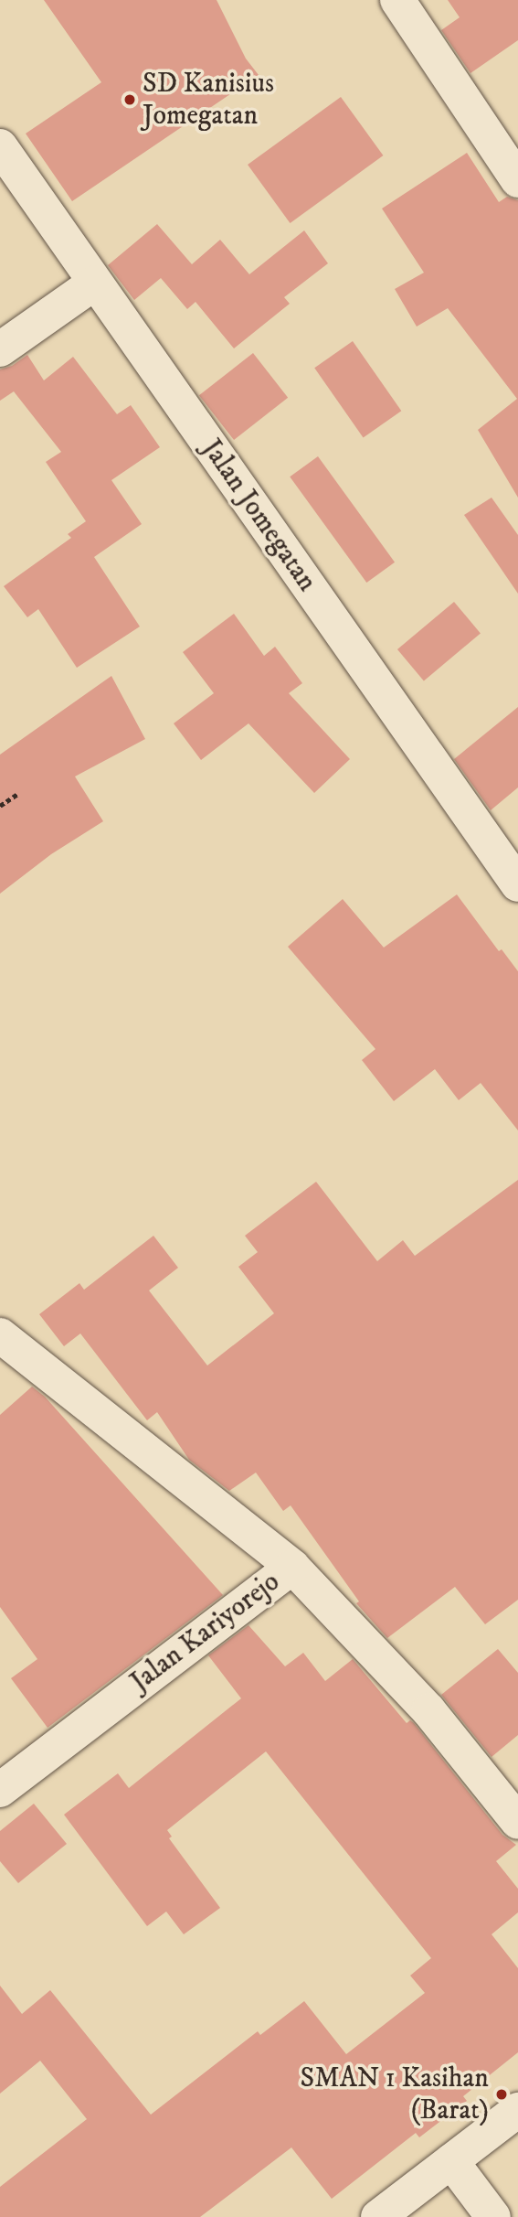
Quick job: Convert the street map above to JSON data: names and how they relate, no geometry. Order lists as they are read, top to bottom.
{
  "streets": {
    "street": ["Jalan Jomegatan", "Jalan Kariyorejo"]
  },
  "places": ["SD Kanisius Jomegatan", "SMAN 1 Kasihan (Barat)"]
}
